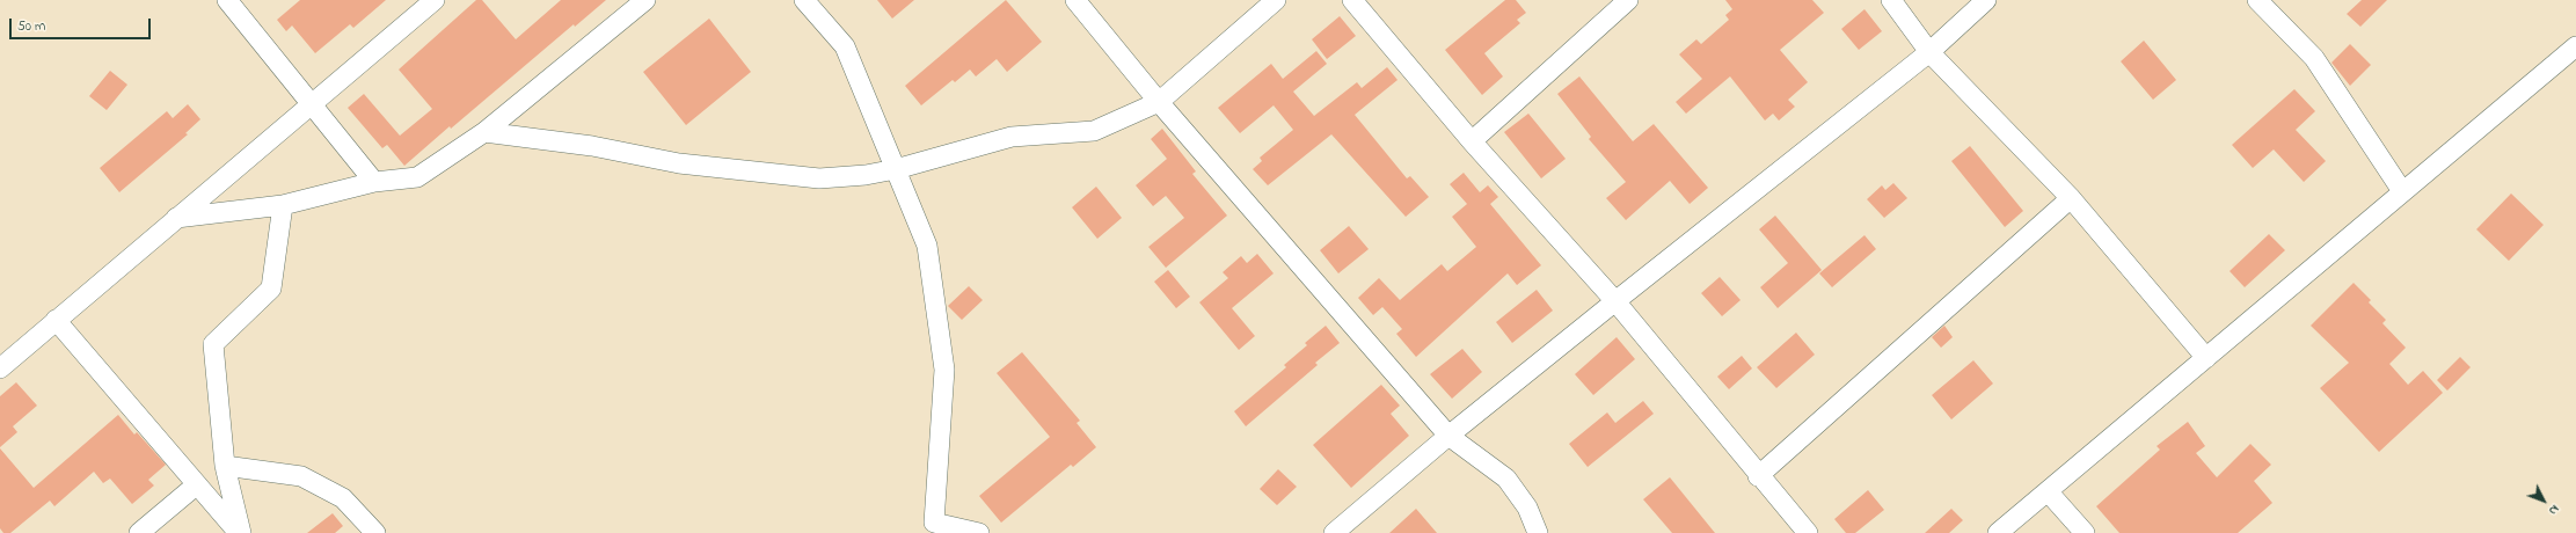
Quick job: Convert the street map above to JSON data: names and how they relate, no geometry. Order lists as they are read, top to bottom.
{
  "scale_bar": "50 m",
  "north": "bottom right"
}
